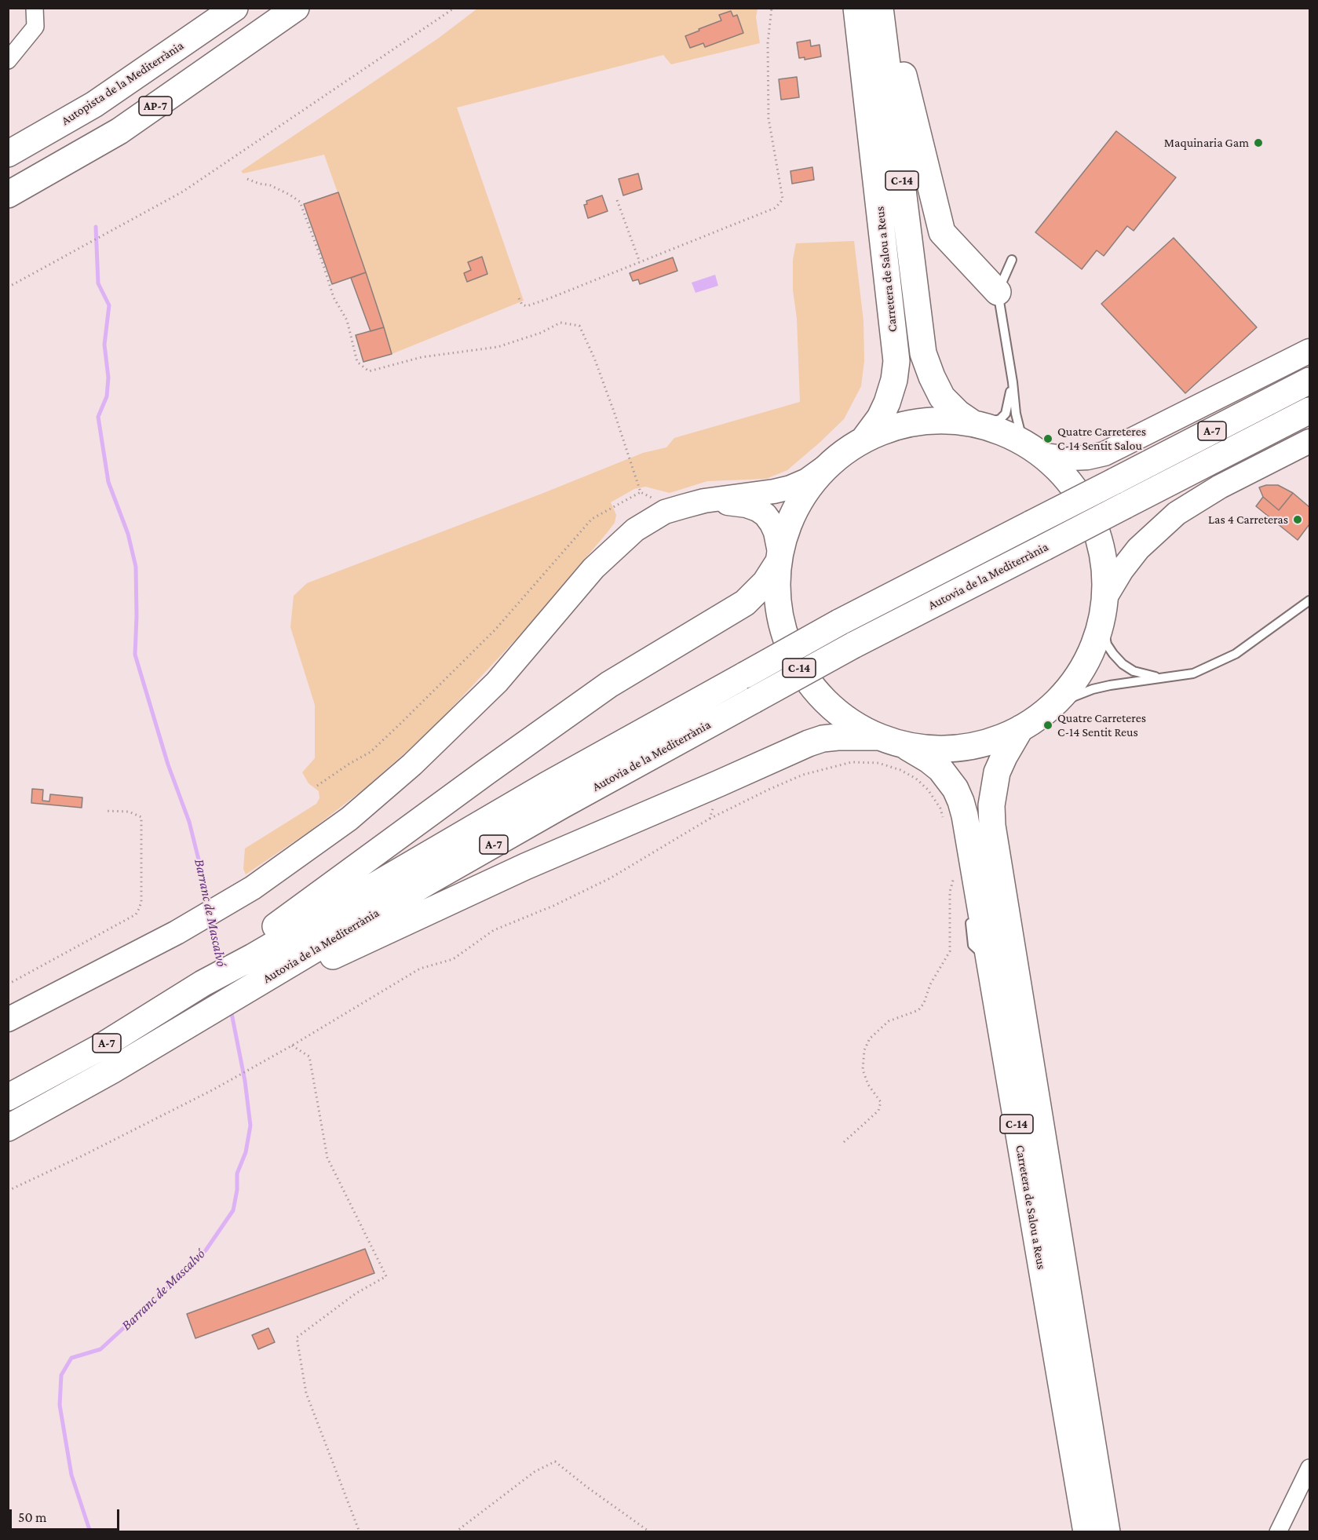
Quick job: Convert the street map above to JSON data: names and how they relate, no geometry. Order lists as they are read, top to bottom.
{
  "streets": {
    "highway": [
      "Autopista de la Mediterrània",
      "AP-7",
      "C-14",
      "Carretera de Salou a Reus",
      "A-7",
      "Autovia de la Mediterrània"
    ]
  },
  "crossings": [
    ["C-14", "Carretera de Salou a Reus"]
  ],
  "water": ["Barranc de Mascalvó"],
  "places": [
    "Maquinaria Gam",
    "Quatre Carreteres C-14 Sentit Salou",
    "Las 4 Carreteras",
    "Quatre Carreteres C-14 Sentit Reus"
  ],
  "scale_bar": "50 m"
}
